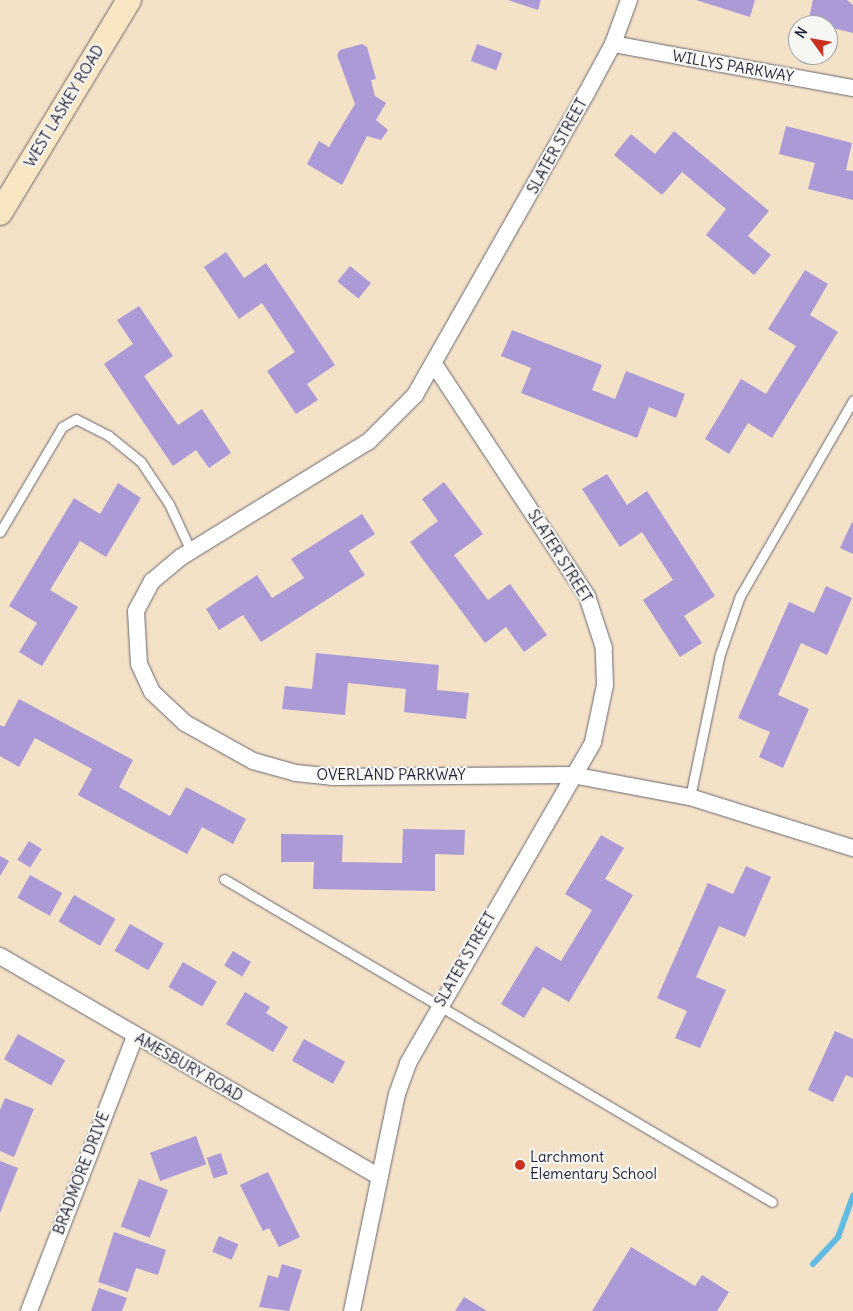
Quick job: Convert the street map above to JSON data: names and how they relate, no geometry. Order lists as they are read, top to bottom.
{
  "streets": {
    "main road": ["WEST LASKEY ROAD"],
    "street": [
      "WILLYS PARKWAY",
      "SLATER STREET",
      "OVERLAND PARKWAY",
      "AMESBURY ROAD",
      "BRADMORE DRIVE"
    ]
  },
  "crossings": [
    ["WILLYS PARKWAY", "SLATER STREET"],
    ["SLATER STREET", "OVERLAND PARKWAY"],
    ["SLATER STREET", "AMESBURY ROAD"],
    ["AMESBURY ROAD", "BRADMORE DRIVE"]
  ],
  "places": ["Larchmont Elementary School"],
  "north": "top left"
}
